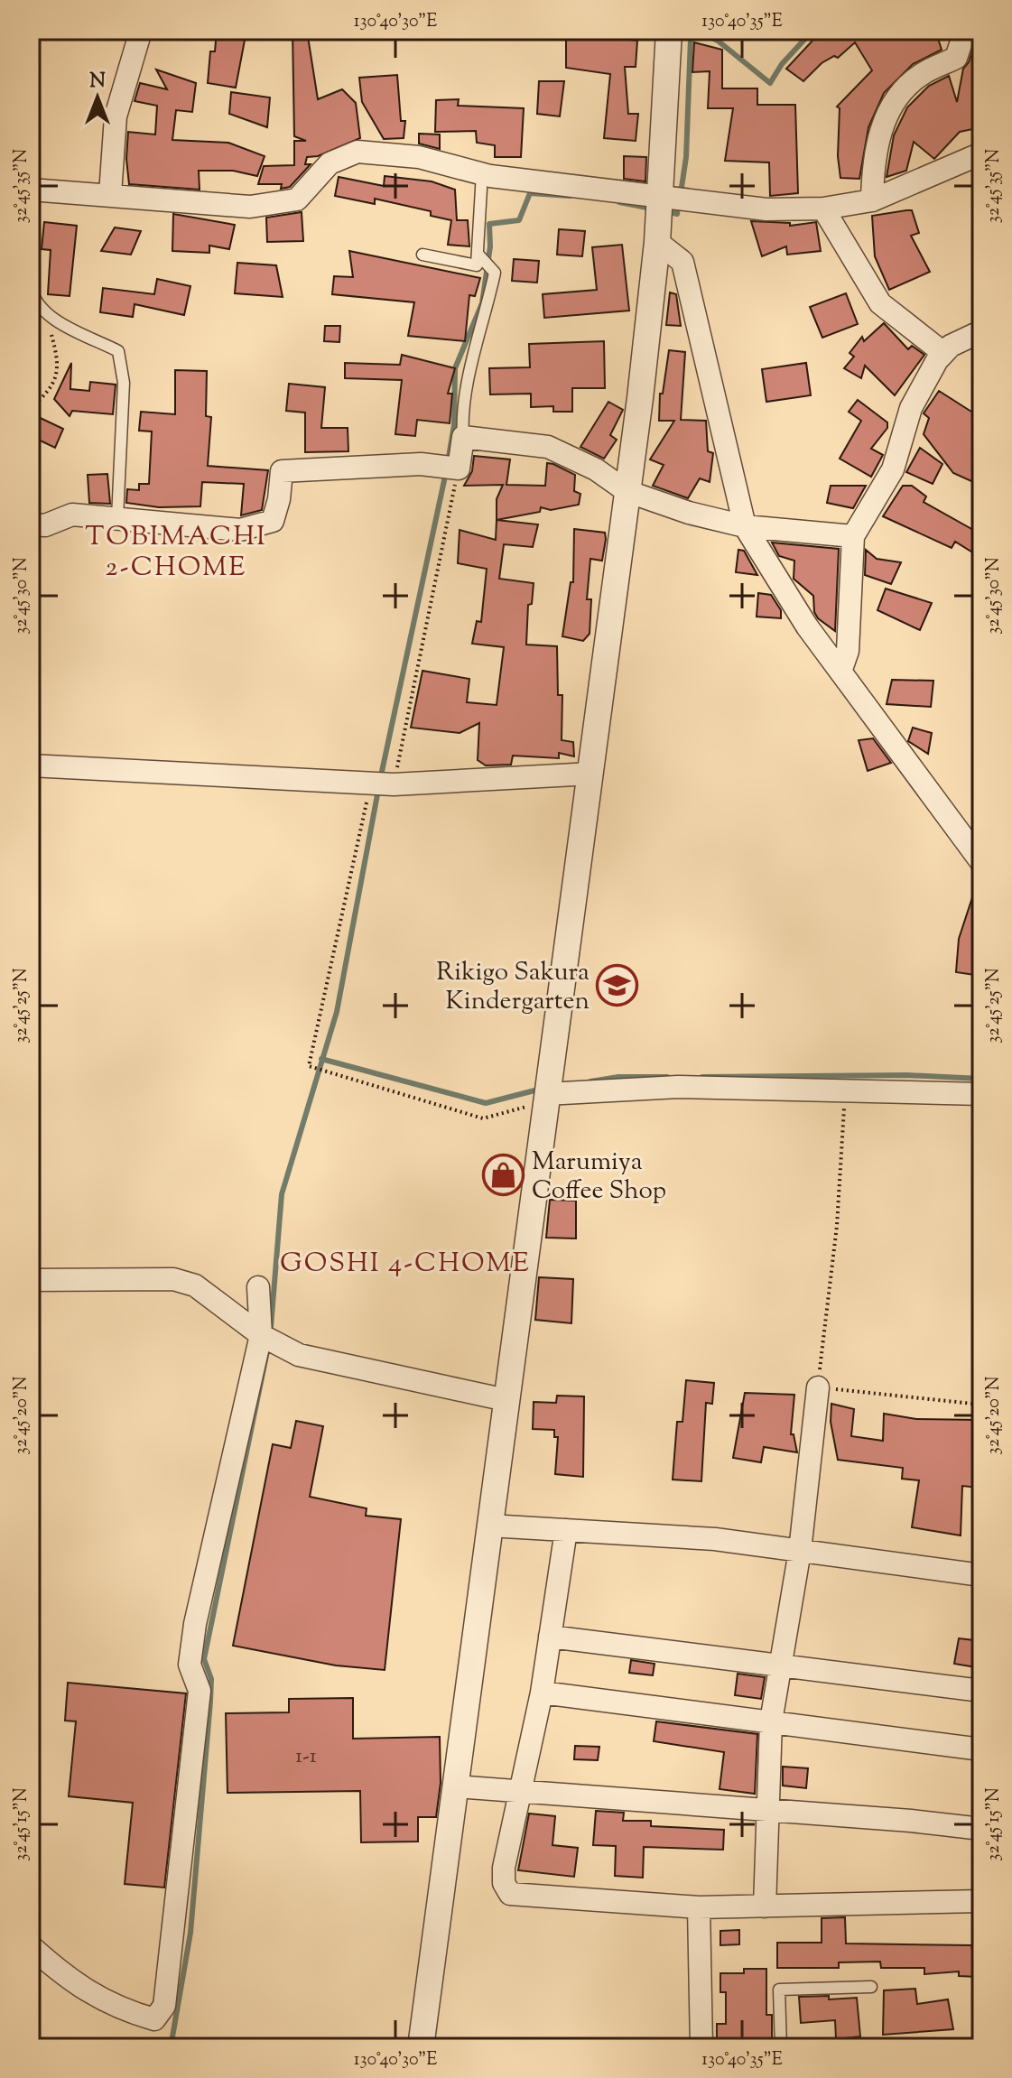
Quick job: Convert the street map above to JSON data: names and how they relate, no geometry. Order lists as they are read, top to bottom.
{
  "districts": ["TOBIMACHI 2-CHOME", "GOSHI 4-CHOME"],
  "places": {
    "school or university": ["Rikigo Sakura Kindergarten"],
    "shop": ["Marumiya Coffee Shop"]
  },
  "house_numbers": ["1-1"],
  "north": "top",
  "coordinates": [
    "130°40'30\"E",
    "130°40'35\"E",
    "32°45'35\"N",
    "32°45'30\"N",
    "32°45'25\"N",
    "32°45'20\"N",
    "32°45'15\"N"
  ]
}
